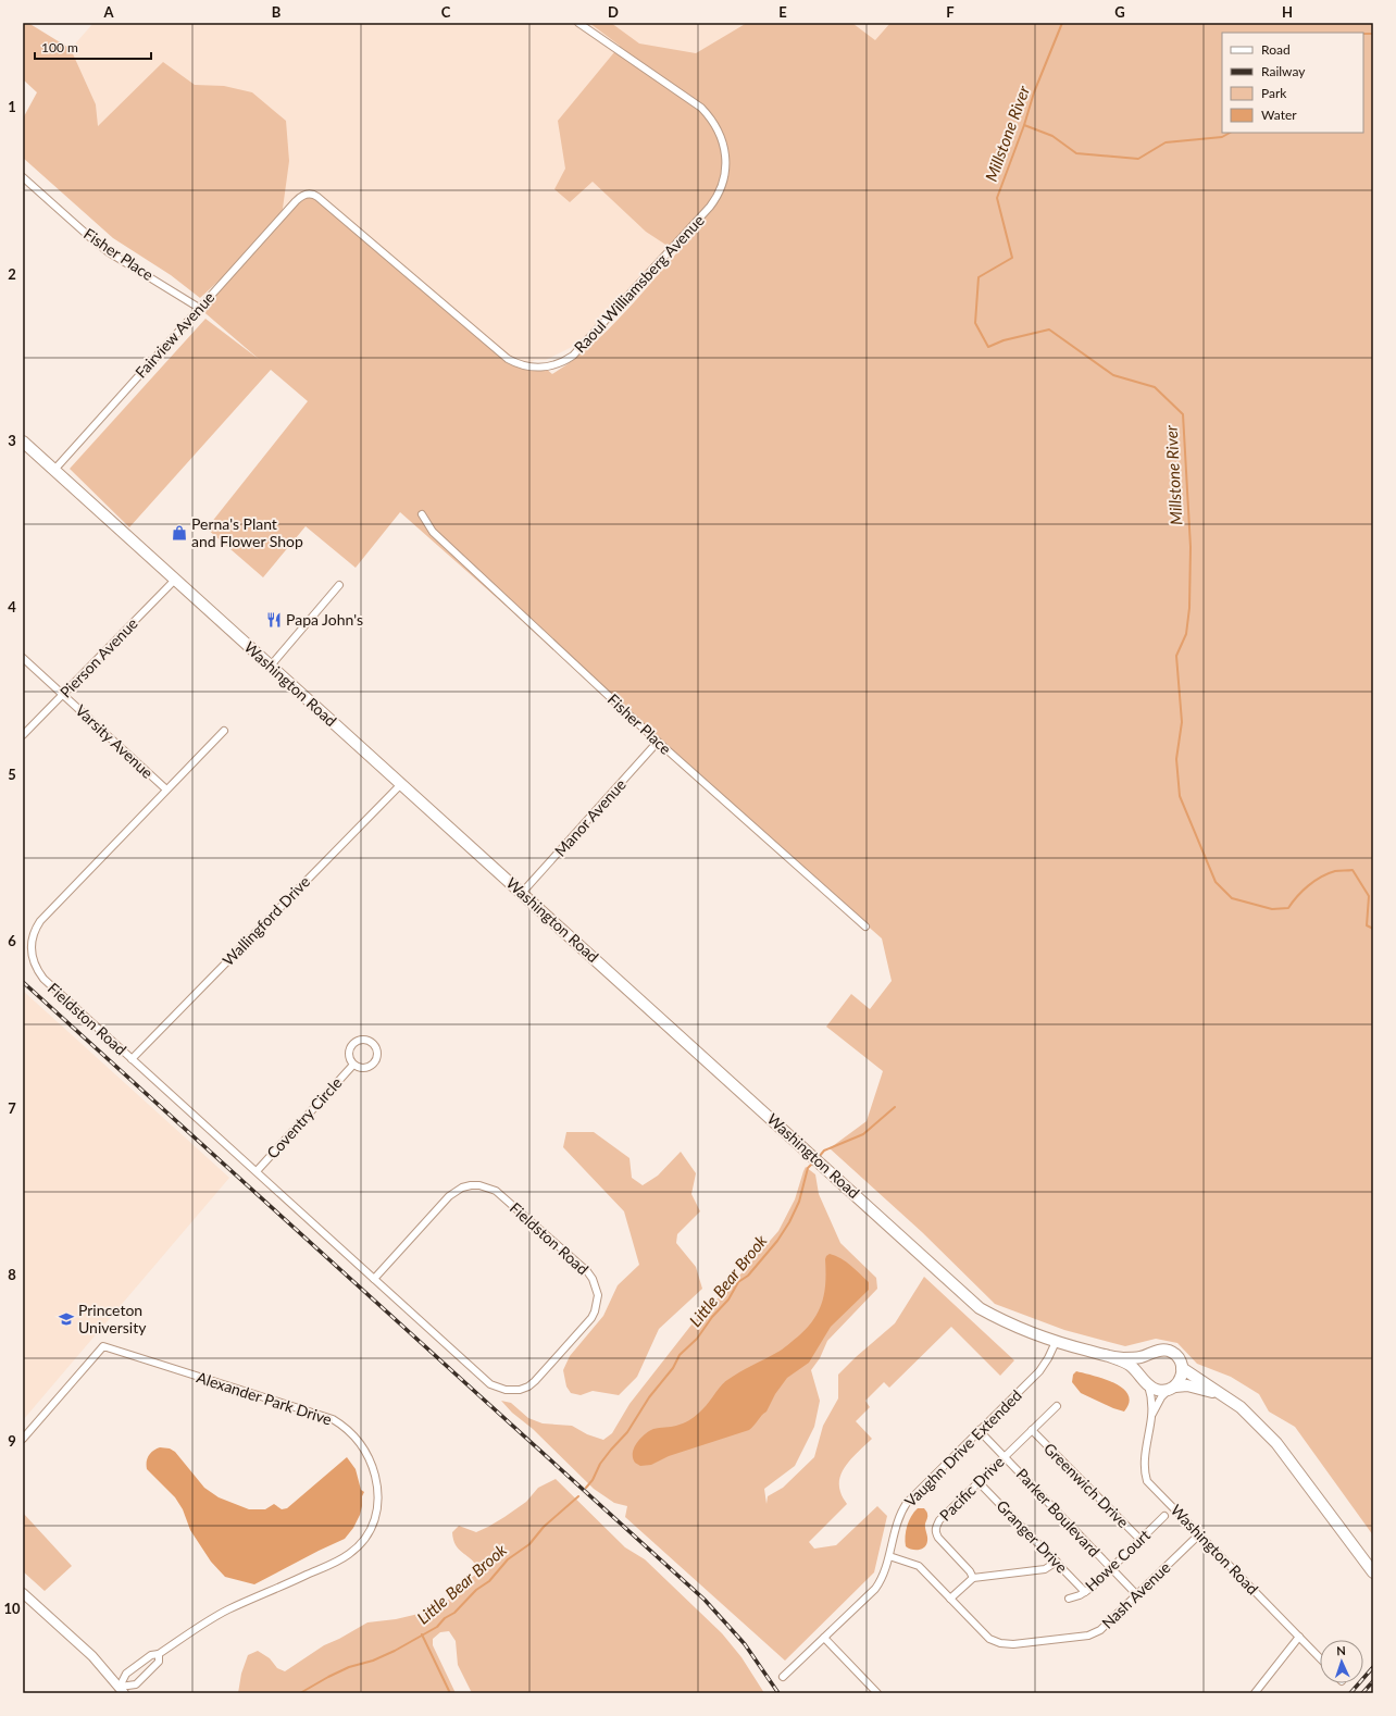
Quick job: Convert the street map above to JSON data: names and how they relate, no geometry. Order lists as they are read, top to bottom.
{
  "streets": {
    "main road": ["Washington Road"],
    "street": [
      "Fisher Place",
      "Raoul Williamsberg Avenue",
      "Fairview Avenue",
      "Pierson Avenue",
      "Varsity Avenue",
      "Manor Avenue",
      "Wallingford Drive",
      "Fieldston Road",
      "Coventry Circle",
      "Alexander Park Drive",
      "Vaughn Drive Extended",
      "Greenwich Drive",
      "Pacific Drive",
      "Parker Boulevard",
      "Granger Drive",
      "Howe Court",
      "Nash Avenue"
    ]
  },
  "crossings": [
    ["Fisher Place", "Fairview Avenue"],
    ["Fisher Place", "Manor Avenue"],
    ["Raoul Williamsberg Avenue", "Fairview Avenue"],
    ["Fairview Avenue", "Washington Road"],
    ["Pierson Avenue", "Washington Road"],
    ["Pierson Avenue", "Varsity Avenue"],
    ["Washington Road", "Manor Avenue"],
    ["Washington Road", "Wallingford Drive"],
    ["Washington Road", "Vaughn Drive Extended"],
    ["Washington Road", "Nash Avenue"],
    ["Varsity Avenue", "Fieldston Road"],
    ["Wallingford Drive", "Fieldston Road"],
    ["Fieldston Road", "Coventry Circle"],
    ["Vaughn Drive Extended", "Parker Boulevard"],
    ["Vaughn Drive Extended", "Nash Avenue"],
    ["Greenwich Drive", "Pacific Drive"],
    ["Greenwich Drive", "Howe Court"],
    ["Pacific Drive", "Parker Boulevard"],
    ["Pacific Drive", "Granger Drive"],
    ["Parker Boulevard", "Howe Court"],
    ["Parker Boulevard", "Nash Avenue"],
    ["Granger Drive", "Howe Court"]
  ],
  "water": ["Millstone River", "Little Bear Brook"],
  "places": {
    "shop": ["Perna's Plant and Flower Shop"],
    "restaurant": ["Papa John's"],
    "school or university": ["Princeton University"]
  },
  "legend": [
    "Road",
    "Railway",
    "Park",
    "Water"
  ],
  "scale_bar": "100 m",
  "north": "top",
  "grid": {
    "columns": [
      "A",
      "B",
      "C",
      "D",
      "E",
      "F",
      "G",
      "H"
    ],
    "rows": [
      "1",
      "2",
      "3",
      "4",
      "5",
      "6",
      "7",
      "8",
      "9",
      "10"
    ]
  }
}
